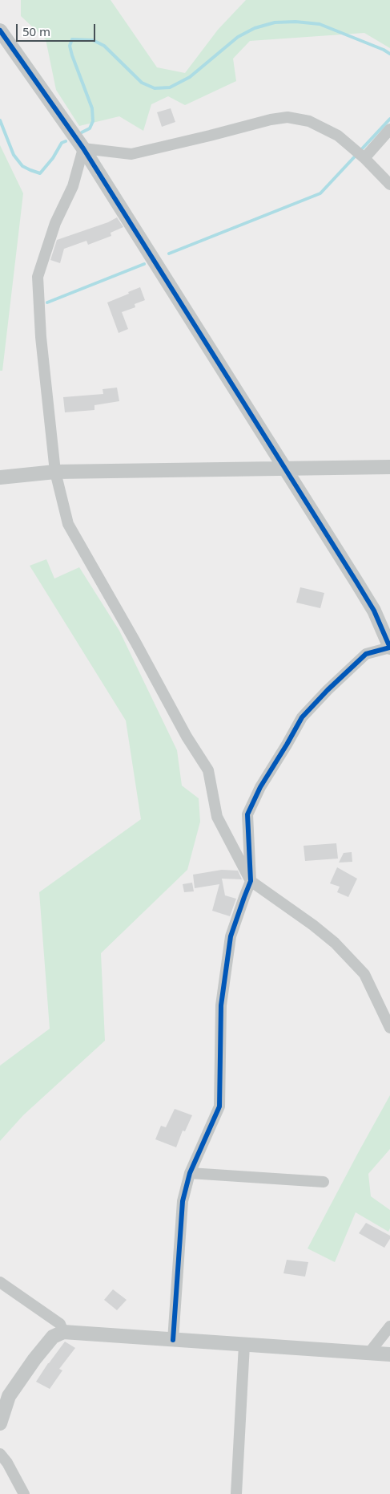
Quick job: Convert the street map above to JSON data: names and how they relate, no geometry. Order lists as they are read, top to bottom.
{
  "scale_bar": "50 m"
}
